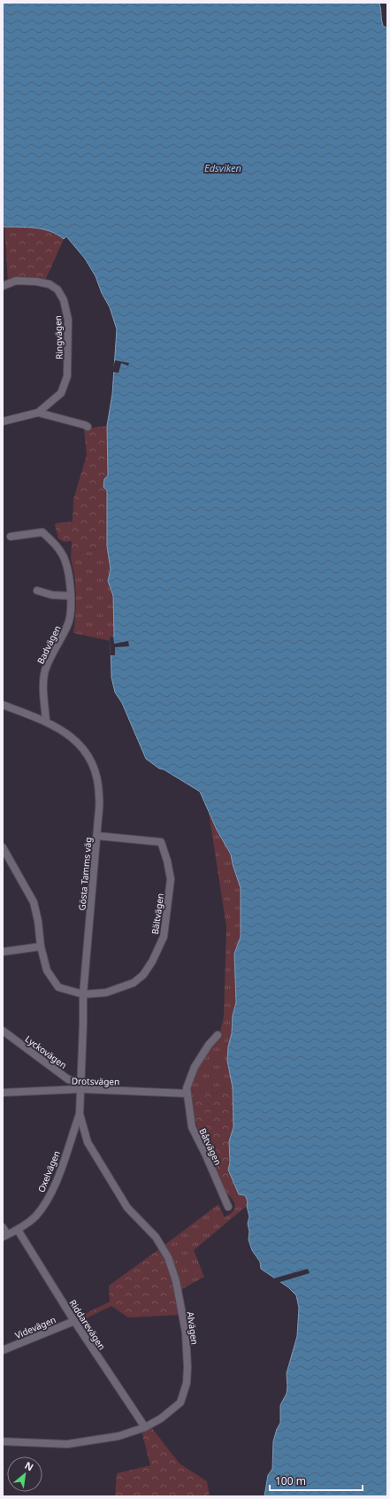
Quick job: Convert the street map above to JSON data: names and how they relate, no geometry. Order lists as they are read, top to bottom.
{
  "streets": {
    "street": [
      "Ringvägen",
      "Badvägen",
      "Gösta Tamms väg",
      "Bältvägen",
      "Lyckovägen",
      "Drotsvägen",
      "Båtvägen",
      "Oxelvägen",
      "Riddarevägen",
      "Videvägen",
      "Alvägen"
    ]
  },
  "crossings": [
    ["Badvägen", "Gösta Tamms väg"],
    ["Gösta Tamms väg", "Bältvägen"],
    ["Gösta Tamms väg", "Lyckovägen"],
    ["Gösta Tamms väg", "Drotsvägen"],
    ["Gösta Tamms väg", "Alvägen"],
    ["Lyckovägen", "Drotsvägen"],
    ["Lyckovägen", "Alvägen"],
    ["Drotsvägen", "Båtvägen"],
    ["Drotsvägen", "Alvägen"],
    ["Oxelvägen", "Riddarevägen"],
    ["Oxelvägen", "Alvägen"],
    ["Riddarevägen", "Videvägen"],
    ["Riddarevägen", "Alvägen"]
  ],
  "water": ["Edsviken"],
  "scale_bar": "100 m",
  "north": "top right"
}
